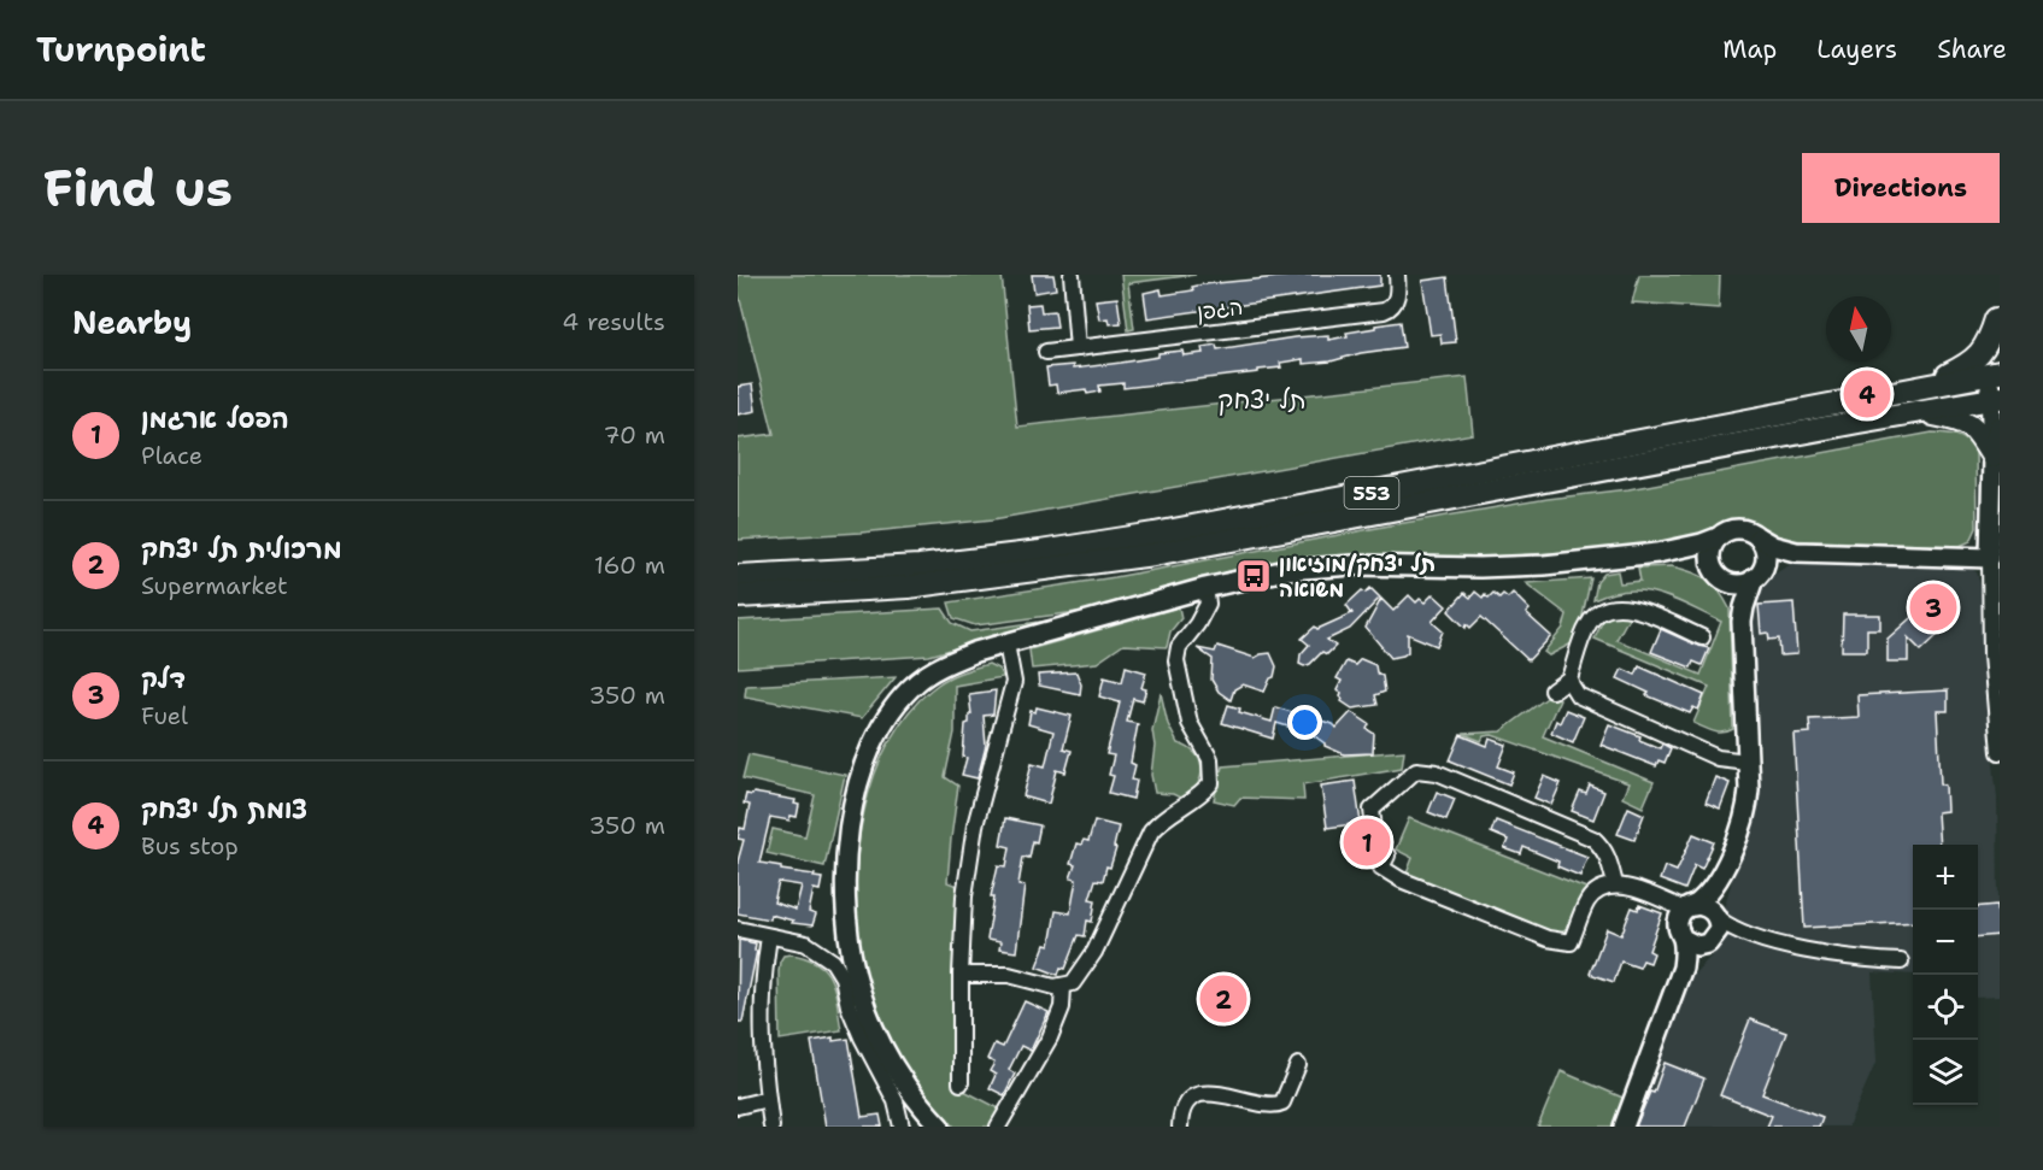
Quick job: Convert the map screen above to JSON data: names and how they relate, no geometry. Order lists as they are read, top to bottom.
{
  "streets": {
    "main road": ["553"],
    "street": ["הגפן"]
  },
  "districts": ["תל יצחק"],
  "places": {
    "bus stop": ["תל יצחק/מוזיאון משואה"]
  },
  "north": "top",
  "page": {
    "header": "Turnpoint",
    "nav": ["Map", "Layers", "Share"],
    "buttons": "Directions",
    "title": "Find us",
    "heading": ["Nearby", "4 results"],
    "pins": [
      "4",
      "3",
      "1",
      "2"
    ],
    "list": [
      {
        "mark": "1",
        "name": "הפסל ארגמן",
        "note": "Place",
        "value": "70 m"
      },
      {
        "mark": "2",
        "name": "מרכולית תל יצחק",
        "note": "Supermarket",
        "value": "160 m"
      },
      {
        "mark": "3",
        "name": "דלק",
        "note": "Fuel",
        "value": "350 m"
      },
      {
        "mark": "4",
        "name": "צומת תל יצחק",
        "note": "Bus stop",
        "value": "350 m"
      }
    ],
    "map_buttons": ["+", "−"]
  }
}
